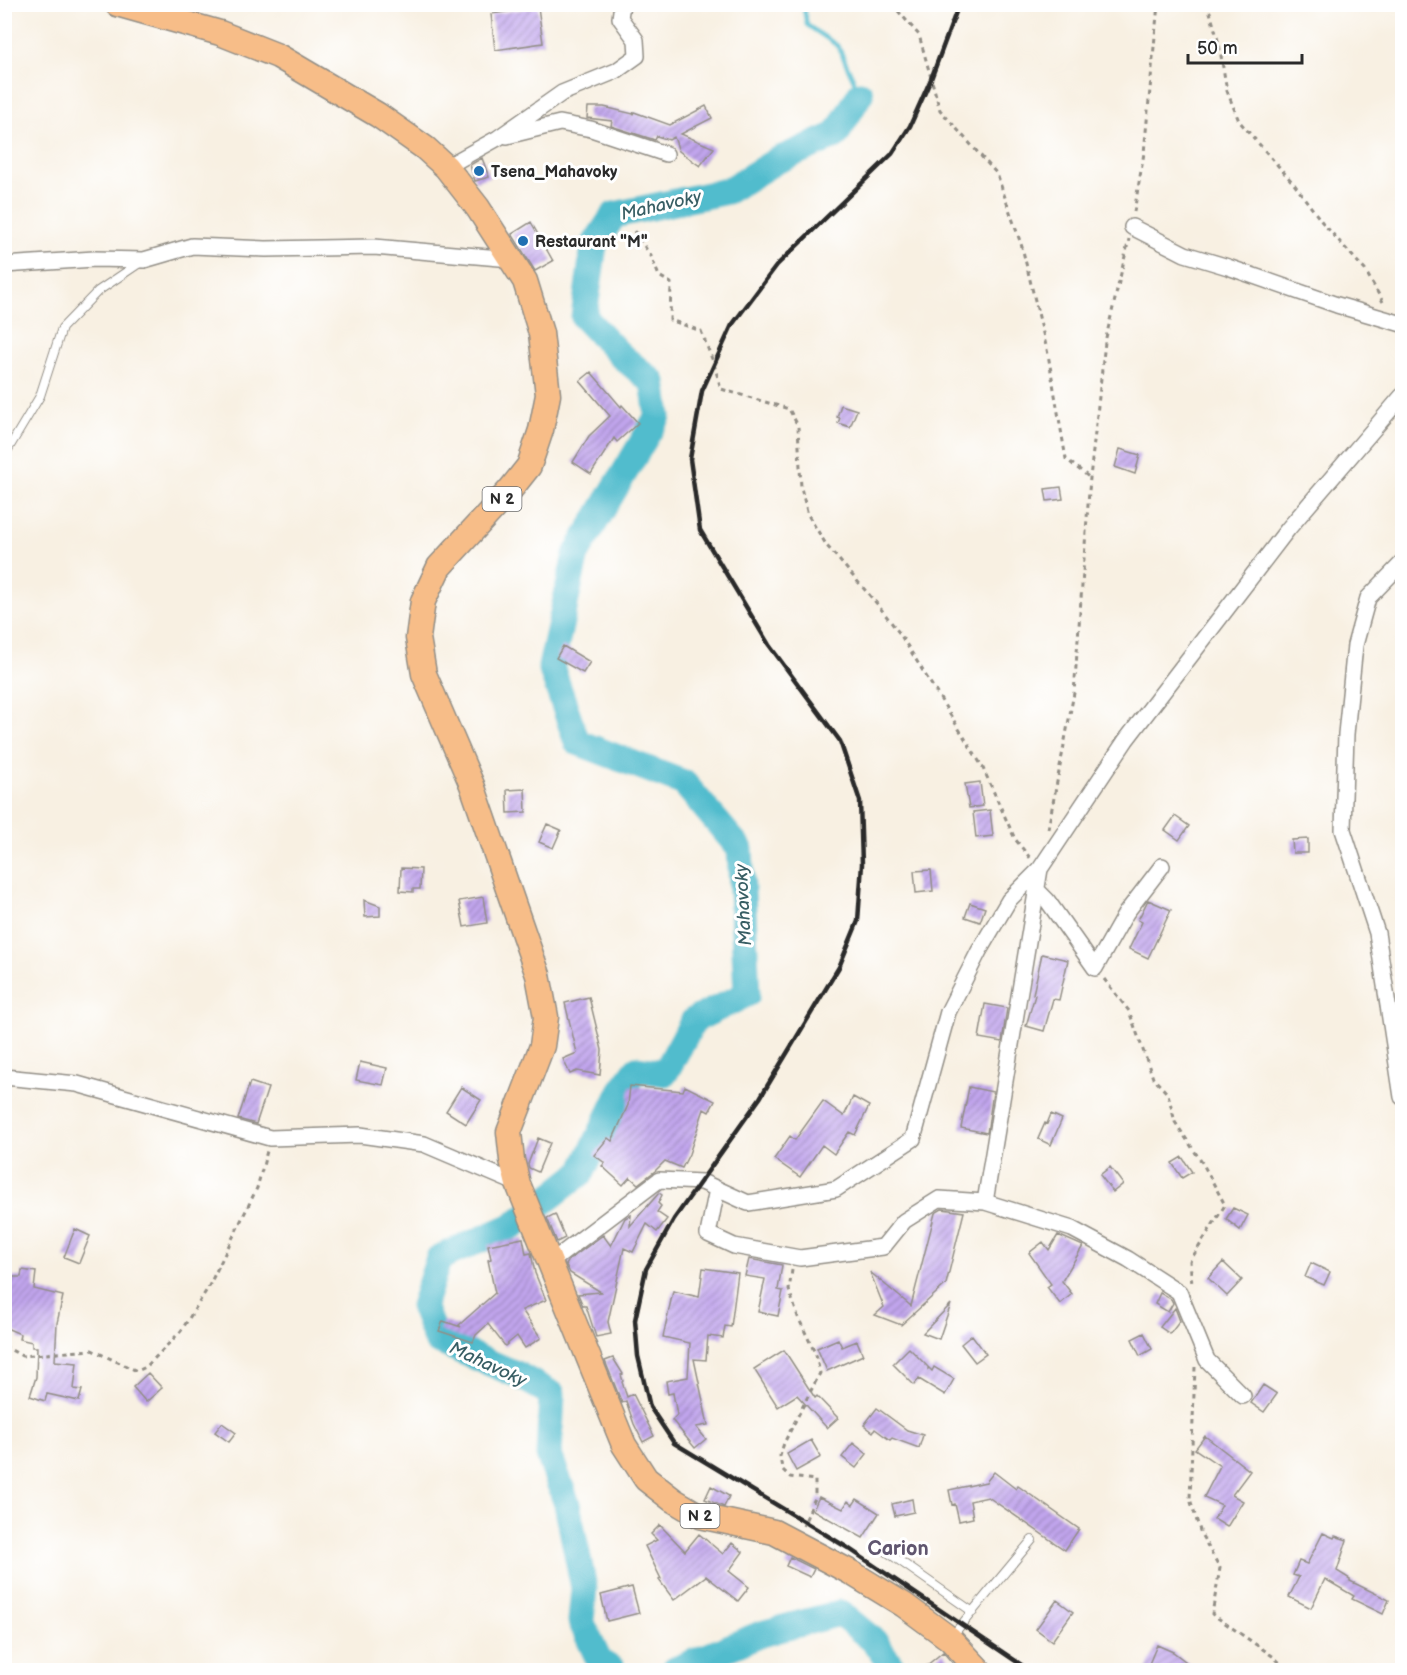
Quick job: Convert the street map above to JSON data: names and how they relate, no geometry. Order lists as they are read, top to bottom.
{
  "streets": {
    "main road": ["N 2"]
  },
  "districts": ["Carion"],
  "water": ["Mahavoky"],
  "places": ["Tsena_Mahavoky", "Restaurant \"M\""],
  "scale_bar": "50 m"
}
